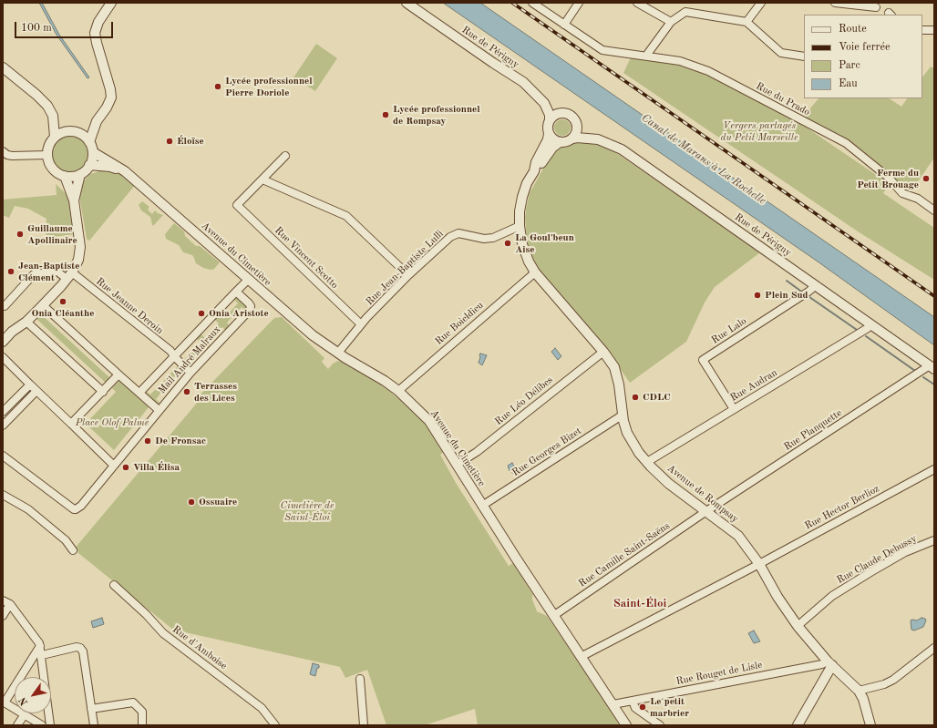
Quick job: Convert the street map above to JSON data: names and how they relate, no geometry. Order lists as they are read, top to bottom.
{
  "streets": {
    "street": [
      "Rue de Périgny",
      "Rue du Prado",
      "Avenue du Cimetière",
      "Rue Vincent Scotto",
      "Rue Jean-Baptiste Lulli",
      "Rue Jeanne Deroin",
      "Rue Boieldieu",
      "Rue Lalo",
      "Mail André Malraux",
      "Rue Audran",
      "Rue Léo Délibes",
      "Rue Planquette",
      "Rue Georges Bizet",
      "Avenue de Rompsay",
      "Rue Hector Berlioz",
      "Rue Camille Saint-Saëns",
      "Rue Claude Debussy",
      "Rue d'Amboise",
      "Rue Rouget de Lisle"
    ]
  },
  "crossings": [
    ["Rue de Périgny", "Rue Lalo"],
    ["Rue de Périgny", "Rue Audran"],
    ["Rue de Périgny", "Rue Planquette"],
    ["Rue de Périgny", "Avenue de Rompsay"],
    ["Avenue du Cimetière", "Rue Jean-Baptiste Lulli"],
    ["Avenue du Cimetière", "Rue Boieldieu"],
    ["Avenue du Cimetière", "Mail André Malraux"],
    ["Avenue du Cimetière", "Rue Léo Délibes"],
    ["Avenue du Cimetière", "Rue Georges Bizet"],
    ["Avenue du Cimetière", "Rue Hector Berlioz"],
    ["Avenue du Cimetière", "Rue Camille Saint-Saëns"],
    ["Avenue du Cimetière", "Rue Rouget de Lisle"],
    ["Rue Vincent Scotto", "Rue Jean-Baptiste Lulli"],
    ["Rue Jean-Baptiste Lulli", "Avenue de Rompsay"],
    ["Rue Jeanne Deroin", "Mail André Malraux"],
    ["Rue Boieldieu", "Avenue de Rompsay"],
    ["Rue Lalo", "Rue Audran"],
    ["Rue Audran", "Avenue de Rompsay"],
    ["Rue Léo Délibes", "Avenue de Rompsay"],
    ["Rue Planquette", "Avenue de Rompsay"],
    ["Rue Planquette", "Rue Camille Saint-Saëns"],
    ["Rue Georges Bizet", "Avenue de Rompsay"],
    ["Avenue de Rompsay", "Rue Hector Berlioz"],
    ["Avenue de Rompsay", "Rue Camille Saint-Saëns"],
    ["Avenue de Rompsay", "Rue Claude Debussy"],
    ["Avenue de Rompsay", "Rue Rouget de Lisle"]
  ],
  "districts": ["Saint-Éloi"],
  "water": ["Canal de Marans à La Rochelle"],
  "parks": ["Vergers partagés du Petit Marseille", "Place Olof Palme", "Cimetière de Saint-Éloi"],
  "places": [
    "Lycée professionnel Pierre Doriole",
    "Lycée professionnel de Rompsay",
    "Éloïse",
    "Ferme du Petit Brouage",
    "Guillaume Apollinaire",
    "La Goul'beun Aise",
    "Jean-Baptiste Clément",
    "Plein Sud",
    "Onia Cléanthe",
    "Onia Aristote",
    "Terrasses des Lices",
    "CDLC",
    "De Fronsac",
    "Villa Élisa",
    "Ossuaire",
    "Le petit marbrier"
  ],
  "legend": [
    "Route",
    "Voie ferrée",
    "Parc",
    "Eau"
  ],
  "scale_bar": "100 m",
  "north": "bottom left"
}
